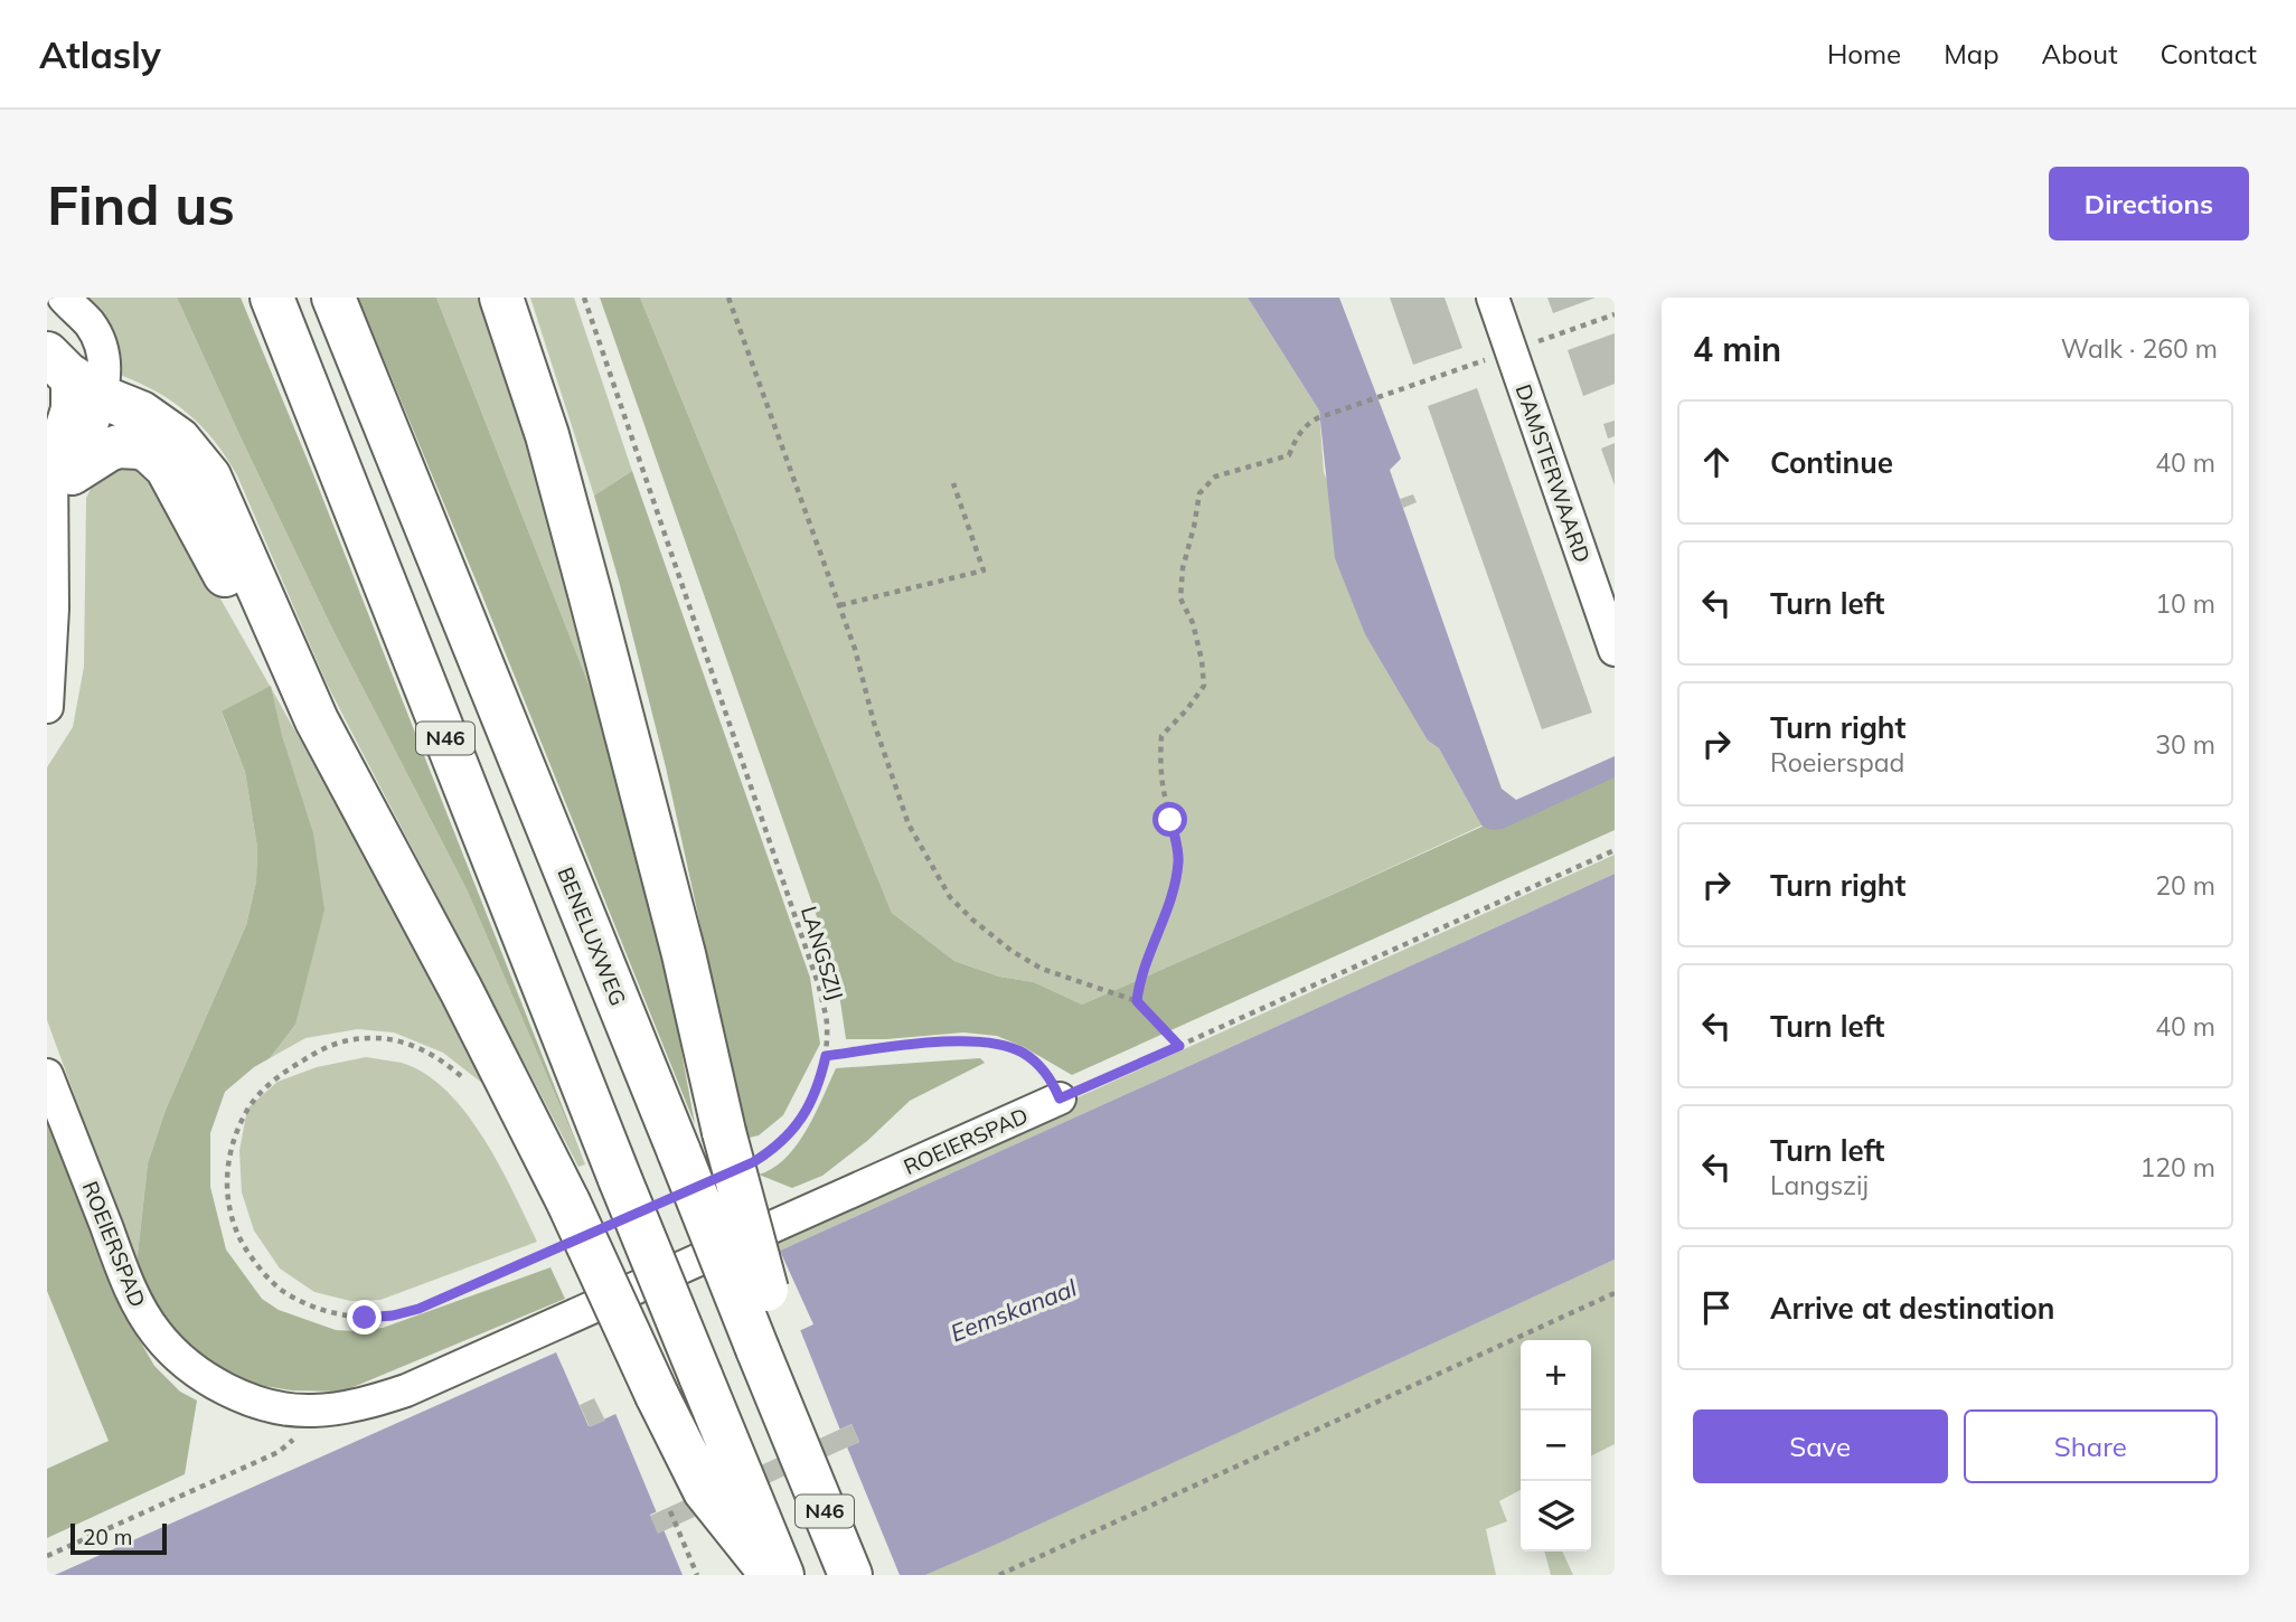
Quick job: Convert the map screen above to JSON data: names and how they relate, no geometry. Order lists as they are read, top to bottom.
{
  "streets": {
    "main road": ["N46", "BENELUXWEG"],
    "street": ["DAMSTERWAARD", "ROEIERSPAD"],
    "path": ["LANGSZIJ"]
  },
  "crossings": [
    ["N46", "BENELUXWEG"]
  ],
  "water": ["Eemskanaal"],
  "scale_bar": "20 m",
  "page": {
    "header": "Atlasly",
    "nav": [
      "Home",
      "Map",
      "About",
      "Contact"
    ],
    "buttons": [
      "Directions",
      ["Save", "Share"]
    ],
    "title": "Find us",
    "heading": ["4 min", "Walk · 260 m"],
    "list": [
      ["Continue", "40 m"],
      ["Turn left", "10 m"],
      ["Turn right", "Roeierspad", "30 m"],
      ["Turn right", "20 m"],
      ["Turn left", "40 m"],
      ["Turn left", "Langszij", "120 m"],
      "Arrive at destination"
    ],
    "map_buttons": ["+", "−"],
    "scale": "20 m"
  }
}
